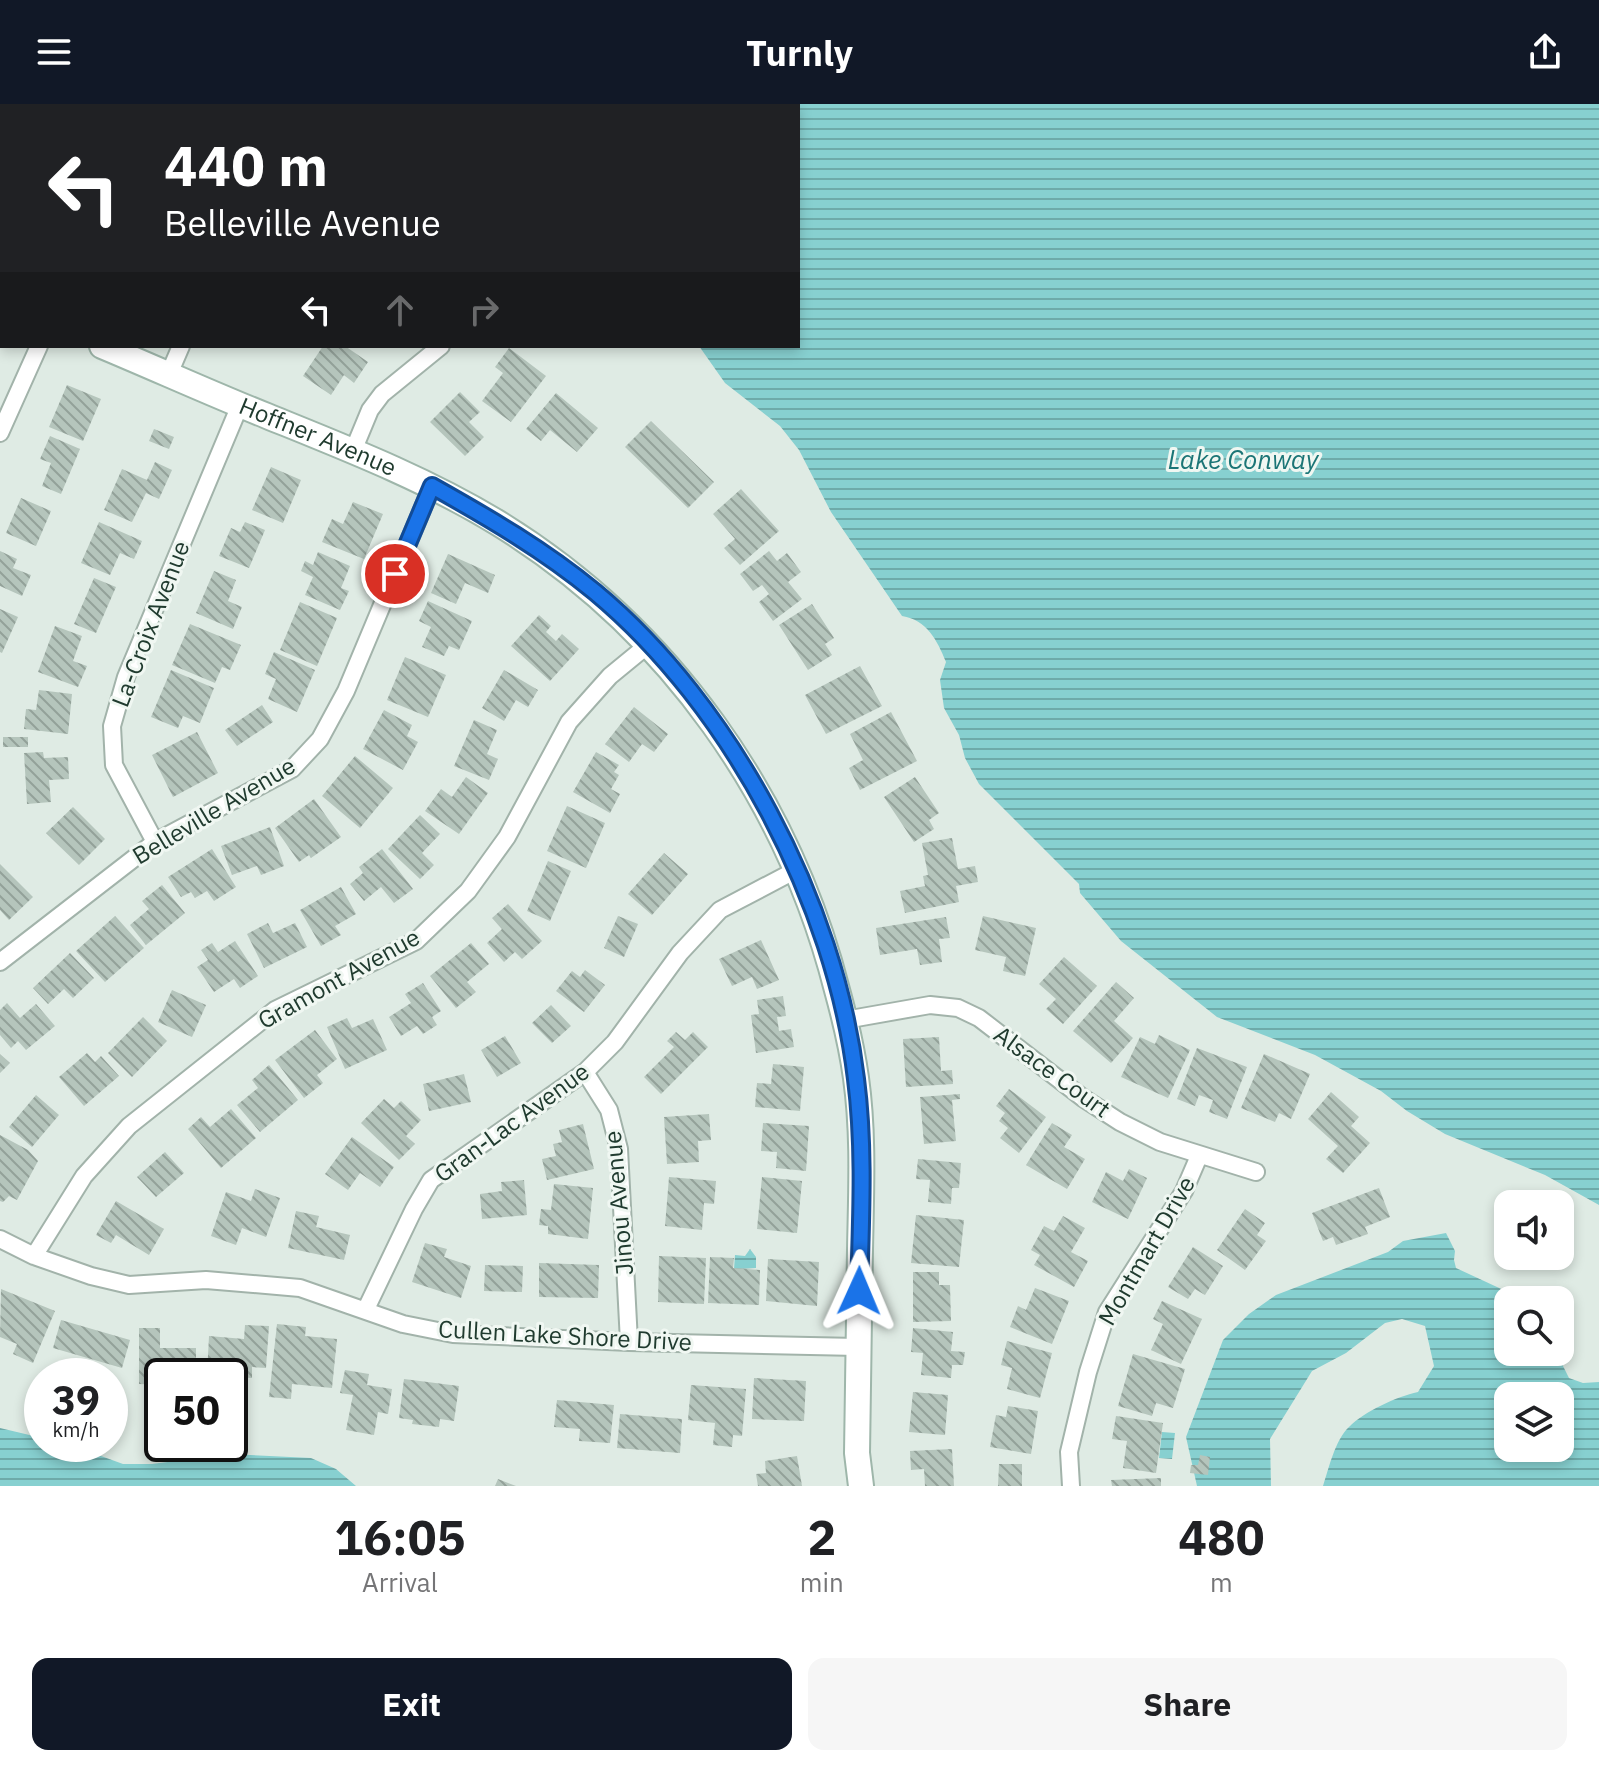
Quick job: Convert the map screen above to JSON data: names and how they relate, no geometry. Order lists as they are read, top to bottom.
{
  "streets": {
    "main road": ["Hoffner Avenue"],
    "street": [
      "La-Croix Avenue",
      "Belleville Avenue",
      "Gramont Avenue",
      "Alsace Court",
      "Gran-Lac Avenue",
      "Jinou Avenue",
      "Montmart Drive",
      "Cullen Lake Shore Drive"
    ]
  },
  "crossings": [
    ["Hoffner Avenue", "La-Croix Avenue"],
    ["Hoffner Avenue", "Belleville Avenue"],
    ["Hoffner Avenue", "Gramont Avenue"],
    ["Hoffner Avenue", "Alsace Court"],
    ["Hoffner Avenue", "Gran-Lac Avenue"],
    ["Hoffner Avenue", "Cullen Lake Shore Drive"],
    ["La-Croix Avenue", "Belleville Avenue"],
    ["Gramont Avenue", "Cullen Lake Shore Drive"],
    ["Alsace Court", "Montmart Drive"],
    ["Gran-Lac Avenue", "Jinou Avenue"],
    ["Gran-Lac Avenue", "Cullen Lake Shore Drive"],
    ["Jinou Avenue", "Cullen Lake Shore Drive"]
  ],
  "water": ["Lake Conway"],
  "page": {
    "header": "Turnly",
    "turn": ["440 m", "Belleville Avenue"],
    "speed": "39 km/h",
    "limit": "50",
    "eta": [
      "16:05",
      "Arrival",
      "2",
      "min",
      "480",
      "m"
    ],
    "buttons": ["Exit", "Share"]
  }
}
